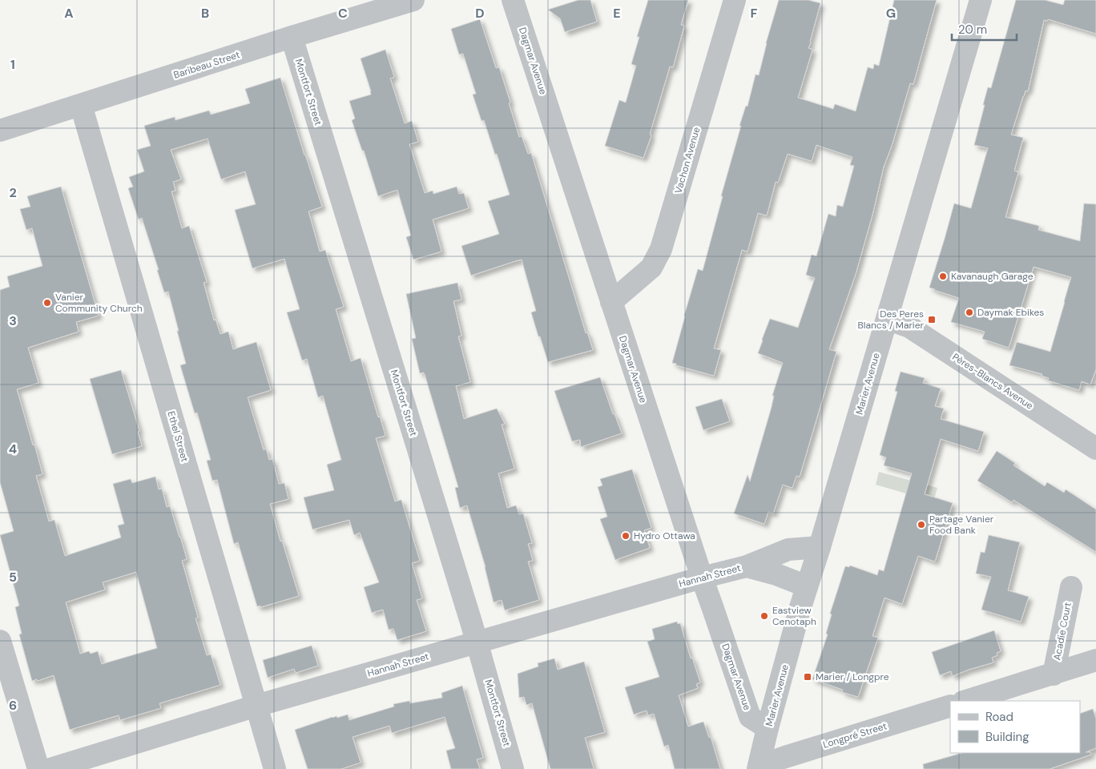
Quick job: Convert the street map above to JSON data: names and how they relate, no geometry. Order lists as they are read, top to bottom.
{
  "streets": {
    "street": [
      "Dagmar Avenue",
      "Baribeau Street",
      "Montfort Street",
      "Vachon Avenue",
      "Pères-Blancs Avenue",
      "Marier Avenue",
      "Ethel Street",
      "Hannah Street",
      "Acadie Court",
      "Longpré Street"
    ]
  },
  "crossings": [
    ["Dagmar Avenue", "Vachon Avenue"],
    ["Dagmar Avenue", "Marier Avenue"],
    ["Dagmar Avenue", "Hannah Street"],
    ["Baribeau Street", "Montfort Street"],
    ["Baribeau Street", "Ethel Street"],
    ["Montfort Street", "Hannah Street"],
    ["Pères-Blancs Avenue", "Marier Avenue"],
    ["Marier Avenue", "Hannah Street"],
    ["Marier Avenue", "Longpré Street"],
    ["Ethel Street", "Hannah Street"]
  ],
  "places": {
    "other": [
      "Kavanaugh Garage",
      "Vanier Community Church",
      "Daymak Ebikes",
      "Partage Vanier Food Bank",
      "Hydro Ottawa",
      "Eastview Cenotaph"
    ],
    "transit": ["Des Peres Blancs / Marier", "Marier / Longpre"]
  },
  "legend": ["Road", "Building"],
  "scale_bar": "20 m",
  "grid": {
    "columns": [
      "A",
      "B",
      "C",
      "D",
      "E",
      "F",
      "G"
    ],
    "rows": [
      "1",
      "2",
      "3",
      "4",
      "5",
      "6"
    ]
  }
}
